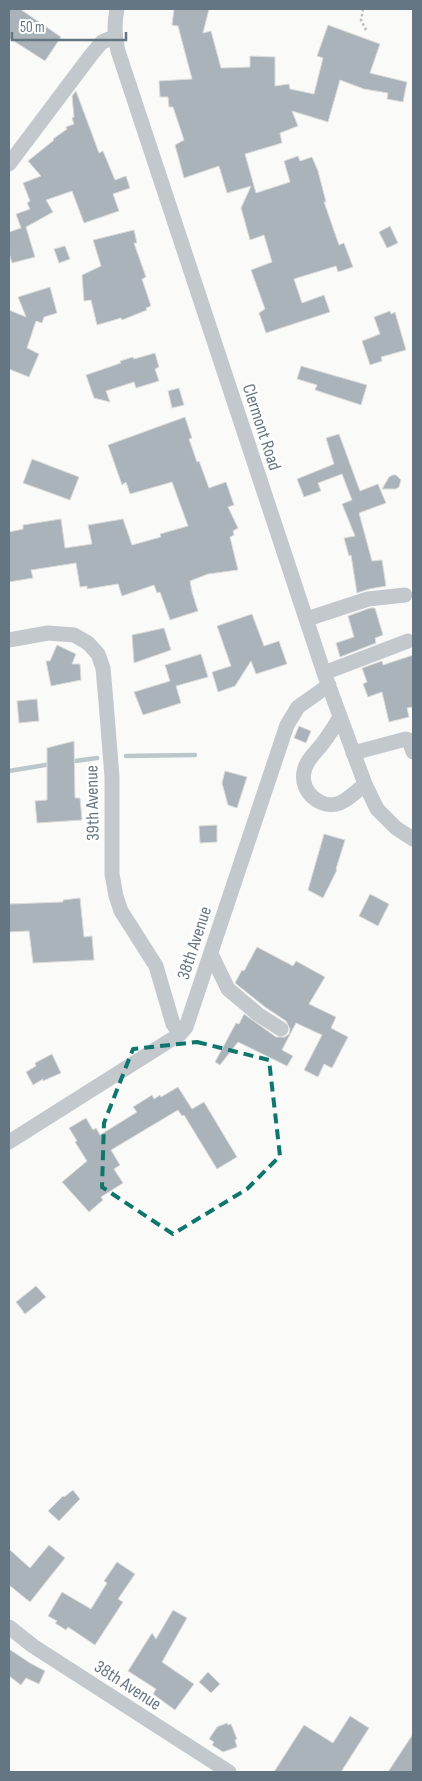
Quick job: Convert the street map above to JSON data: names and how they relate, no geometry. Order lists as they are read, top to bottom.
{
  "streets": {
    "street": ["Clermont Road", "39th Avenue", "38th Avenue"]
  },
  "crossings": [
    ["Clermont Road", "38th Avenue"],
    ["39th Avenue", "38th Avenue"]
  ],
  "scale_bar": "50 m"
}
